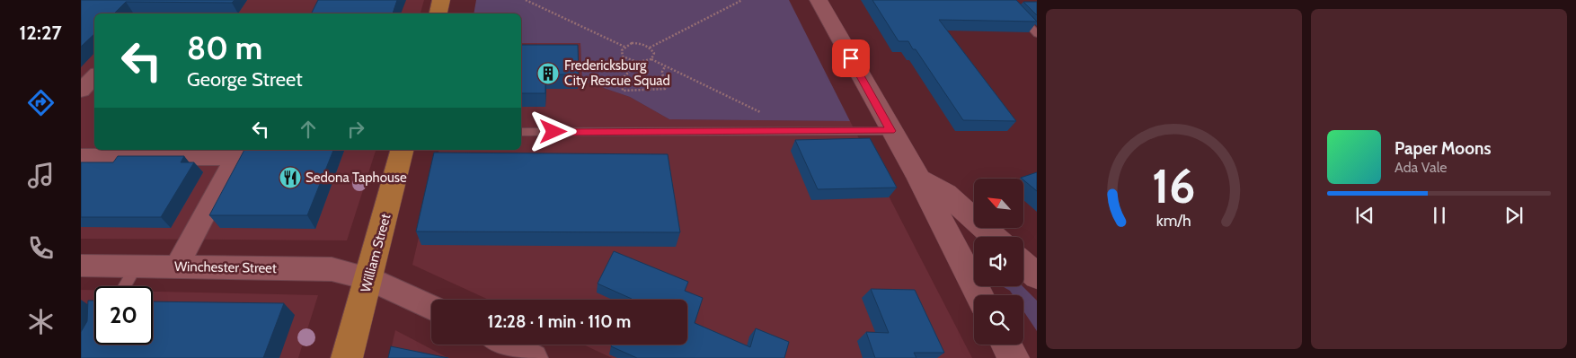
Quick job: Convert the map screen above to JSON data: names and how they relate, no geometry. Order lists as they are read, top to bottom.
{
  "streets": {
    "main road": ["William Street"],
    "street": ["Winchester Street"]
  },
  "crossings": [
    ["William Street", "Winchester Street"]
  ],
  "places": {
    "building": ["Fredericksburg City Rescue Squad"],
    "restaurant": ["Sedona Taphouse"]
  },
  "north": "top left",
  "page": {
    "tabs": "12:27",
    "turn": ["80 m", "George Street"],
    "song": ["Paper Moons", "Ada Vale"],
    "limit": "20",
    "trip": "12:28 · 1 min · 110 m",
    "gauge": ["16", "km/h"]
  }
}
